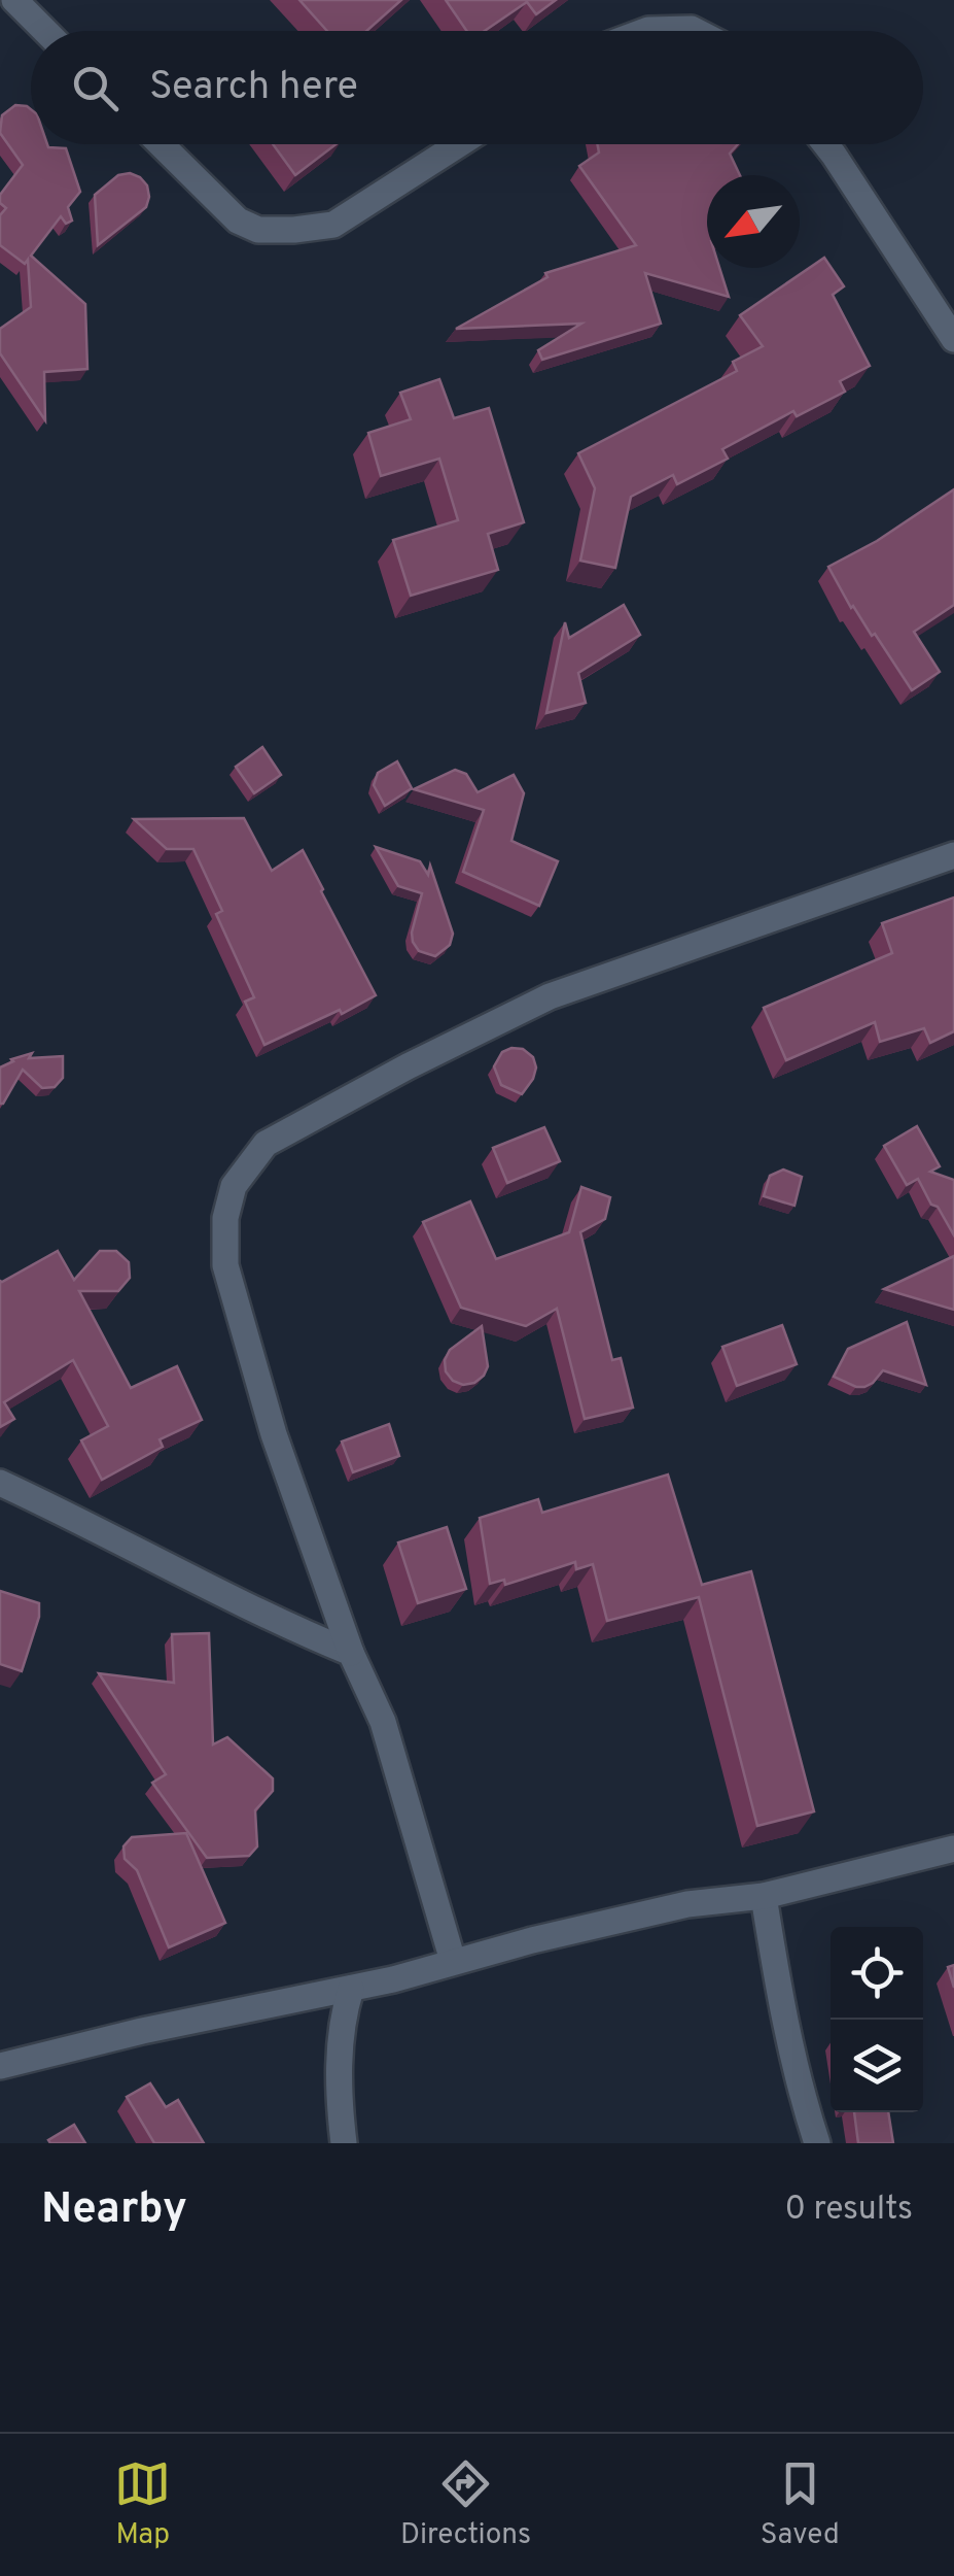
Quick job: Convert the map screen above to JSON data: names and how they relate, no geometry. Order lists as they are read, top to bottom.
{
  "north": "bottom left",
  "page": {
    "search": "Search here",
    "heading": ["Nearby", "0 results"],
    "nav": ["Map", "Directions", "Saved"]
  }
}
